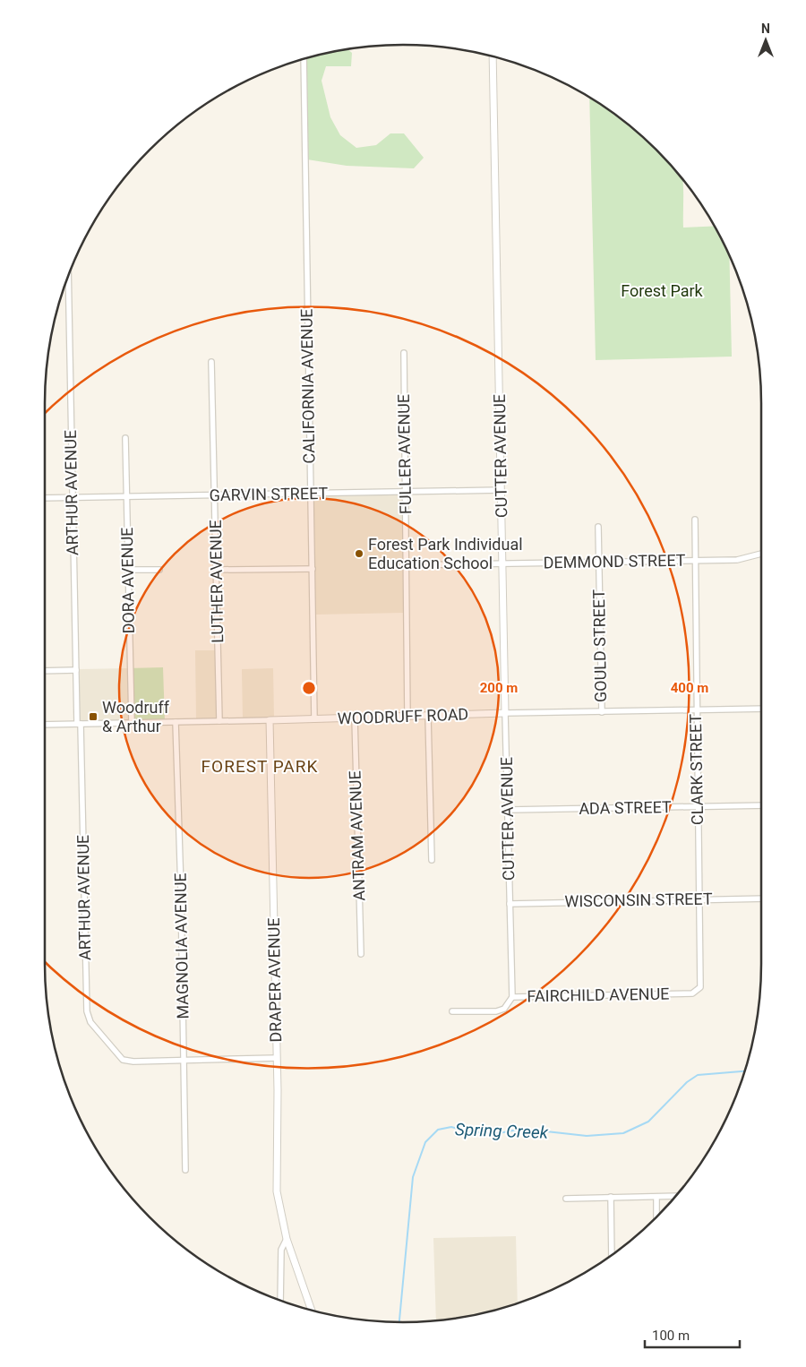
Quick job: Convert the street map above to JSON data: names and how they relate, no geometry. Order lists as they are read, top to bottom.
{
  "streets": {
    "street": [
      "CALIFORNIA AVENUE",
      "FULLER AVENUE",
      "CUTTER AVENUE",
      "ARTHUR AVENUE",
      "GARVIN STREET",
      "DEMMOND STREET",
      "DORA AVENUE",
      "LUTHER AVENUE",
      "GOULD STREET",
      "WOODRUFF ROAD",
      "CLARK STREET",
      "ADA STREET",
      "ANTRAM AVENUE",
      "WISCONSIN STREET",
      "MAGNOLIA AVENUE",
      "DRAPER AVENUE",
      "FAIRCHILD AVENUE"
    ]
  },
  "crossings": [
    ["CALIFORNIA AVENUE", "GARVIN STREET"],
    ["CALIFORNIA AVENUE", "WOODRUFF ROAD"],
    ["FULLER AVENUE", "GARVIN STREET"],
    ["FULLER AVENUE", "DEMMOND STREET"],
    ["FULLER AVENUE", "WOODRUFF ROAD"],
    ["CUTTER AVENUE", "GARVIN STREET"],
    ["CUTTER AVENUE", "DEMMOND STREET"],
    ["CUTTER AVENUE", "WOODRUFF ROAD"],
    ["CUTTER AVENUE", "ADA STREET"],
    ["CUTTER AVENUE", "WISCONSIN STREET"],
    ["CUTTER AVENUE", "FAIRCHILD AVENUE"],
    ["ARTHUR AVENUE", "GARVIN STREET"],
    ["ARTHUR AVENUE", "WOODRUFF ROAD"],
    ["ARTHUR AVENUE", "MAGNOLIA AVENUE"],
    ["GARVIN STREET", "DORA AVENUE"],
    ["GARVIN STREET", "LUTHER AVENUE"],
    ["DEMMOND STREET", "GOULD STREET"],
    ["DEMMOND STREET", "CLARK STREET"],
    ["DORA AVENUE", "WOODRUFF ROAD"],
    ["LUTHER AVENUE", "WOODRUFF ROAD"],
    ["GOULD STREET", "WOODRUFF ROAD"],
    ["WOODRUFF ROAD", "CLARK STREET"],
    ["WOODRUFF ROAD", "ANTRAM AVENUE"],
    ["WOODRUFF ROAD", "MAGNOLIA AVENUE"],
    ["WOODRUFF ROAD", "DRAPER AVENUE"],
    ["CLARK STREET", "ADA STREET"],
    ["CLARK STREET", "WISCONSIN STREET"],
    ["CLARK STREET", "FAIRCHILD AVENUE"]
  ],
  "districts": ["FOREST PARK"],
  "water": ["Spring Creek"],
  "parks": ["Forest Park"],
  "places": {
    "other": ["Forest Park Individual Education School"],
    "transit": ["Woodruff & Arthur"]
  },
  "scale_bar": "100 m",
  "north": "top",
  "rings": ["200 m", "400 m"]
}
